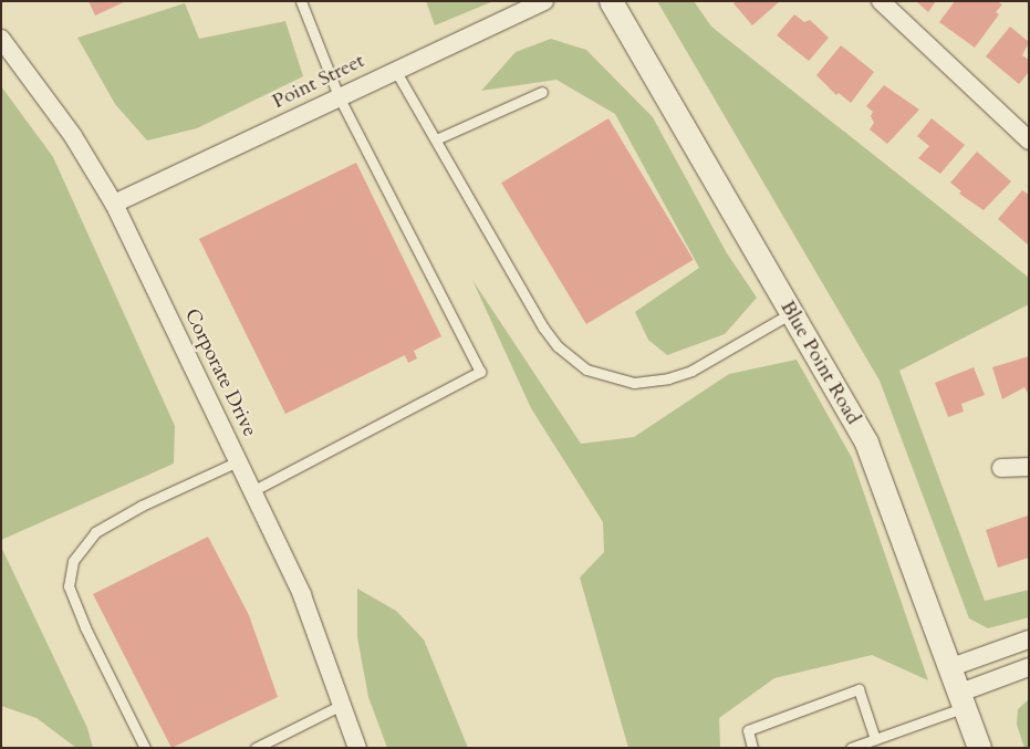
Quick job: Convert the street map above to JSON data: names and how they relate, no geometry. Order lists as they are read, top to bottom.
{
  "streets": {
    "street": ["Point Street", "Blue Point Road", "Corporate Drive"]
  },
  "crossings": [
    ["Point Street", "Corporate Drive"]
  ]
}
